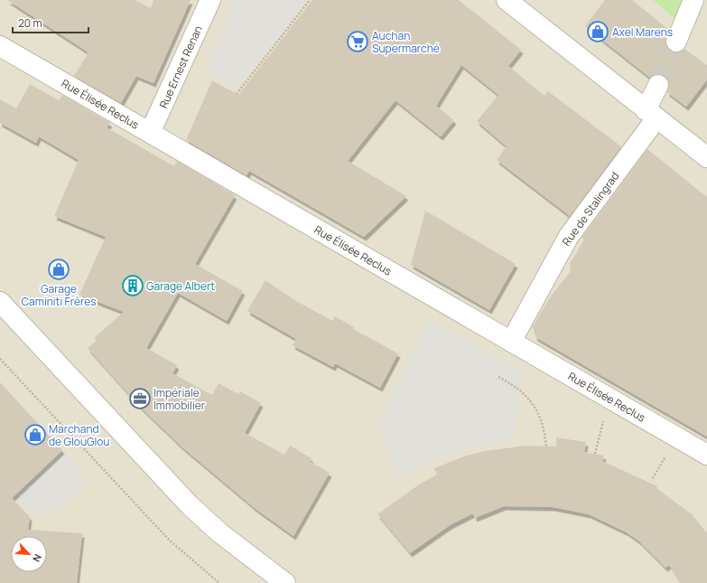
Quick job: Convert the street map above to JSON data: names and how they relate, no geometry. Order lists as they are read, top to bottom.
{
  "streets": {
    "street": ["Rue Ernest Renan", "Rue Élisée Reclus", "Rue de Stalingrad"]
  },
  "crossings": [
    ["Rue Ernest Renan", "Rue Élisée Reclus"],
    ["Rue Élisée Reclus", "Rue de Stalingrad"]
  ],
  "places": {
    "shop": ["Axel Marens", "Garage Caminiti Frères", "Marchand de GlouGlou"],
    "supermarket": ["Auchan Supermarché"],
    "building": ["Garage Albert"],
    "office": ["Impériale Immobilier"]
  },
  "scale_bar": "20 m",
  "north": "bottom right"
}
